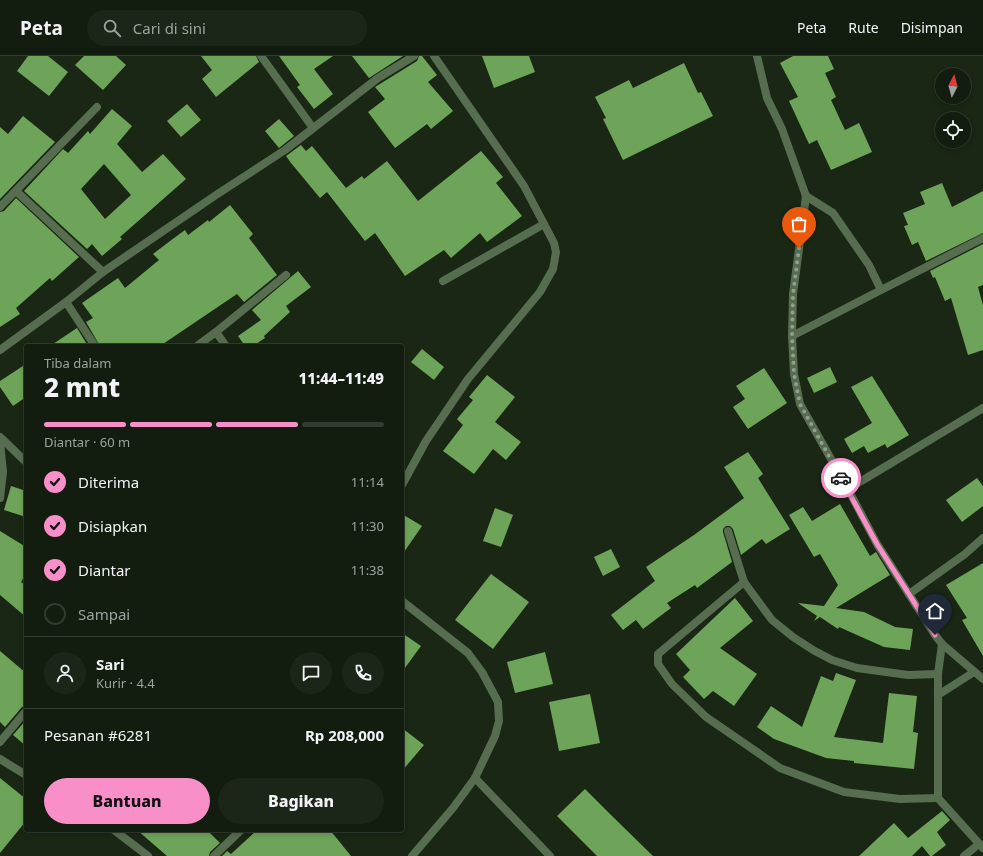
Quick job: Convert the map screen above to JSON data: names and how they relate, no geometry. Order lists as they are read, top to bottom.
{
  "north": "top",
  "page": {
    "header": "Peta",
    "search": "Cari di sini",
    "nav": ["Peta", "Rute", "Disimpan"],
    "heading": ["2 mnt", "Tiba dalam", "11:44–11:49"],
    "panel": [
      "Sari",
      "Kurir · 4.4",
      "Pesanan #6281",
      "Rp 208,000"
    ],
    "bar": "Diantar · 60 m",
    "list": [
      ["Diterima", "11:14"],
      ["Disiapkan", "11:30"],
      ["Diantar", "11:38"],
      "Sampai"
    ],
    "buttons": ["Bantuan", "Bagikan"]
  }
}
